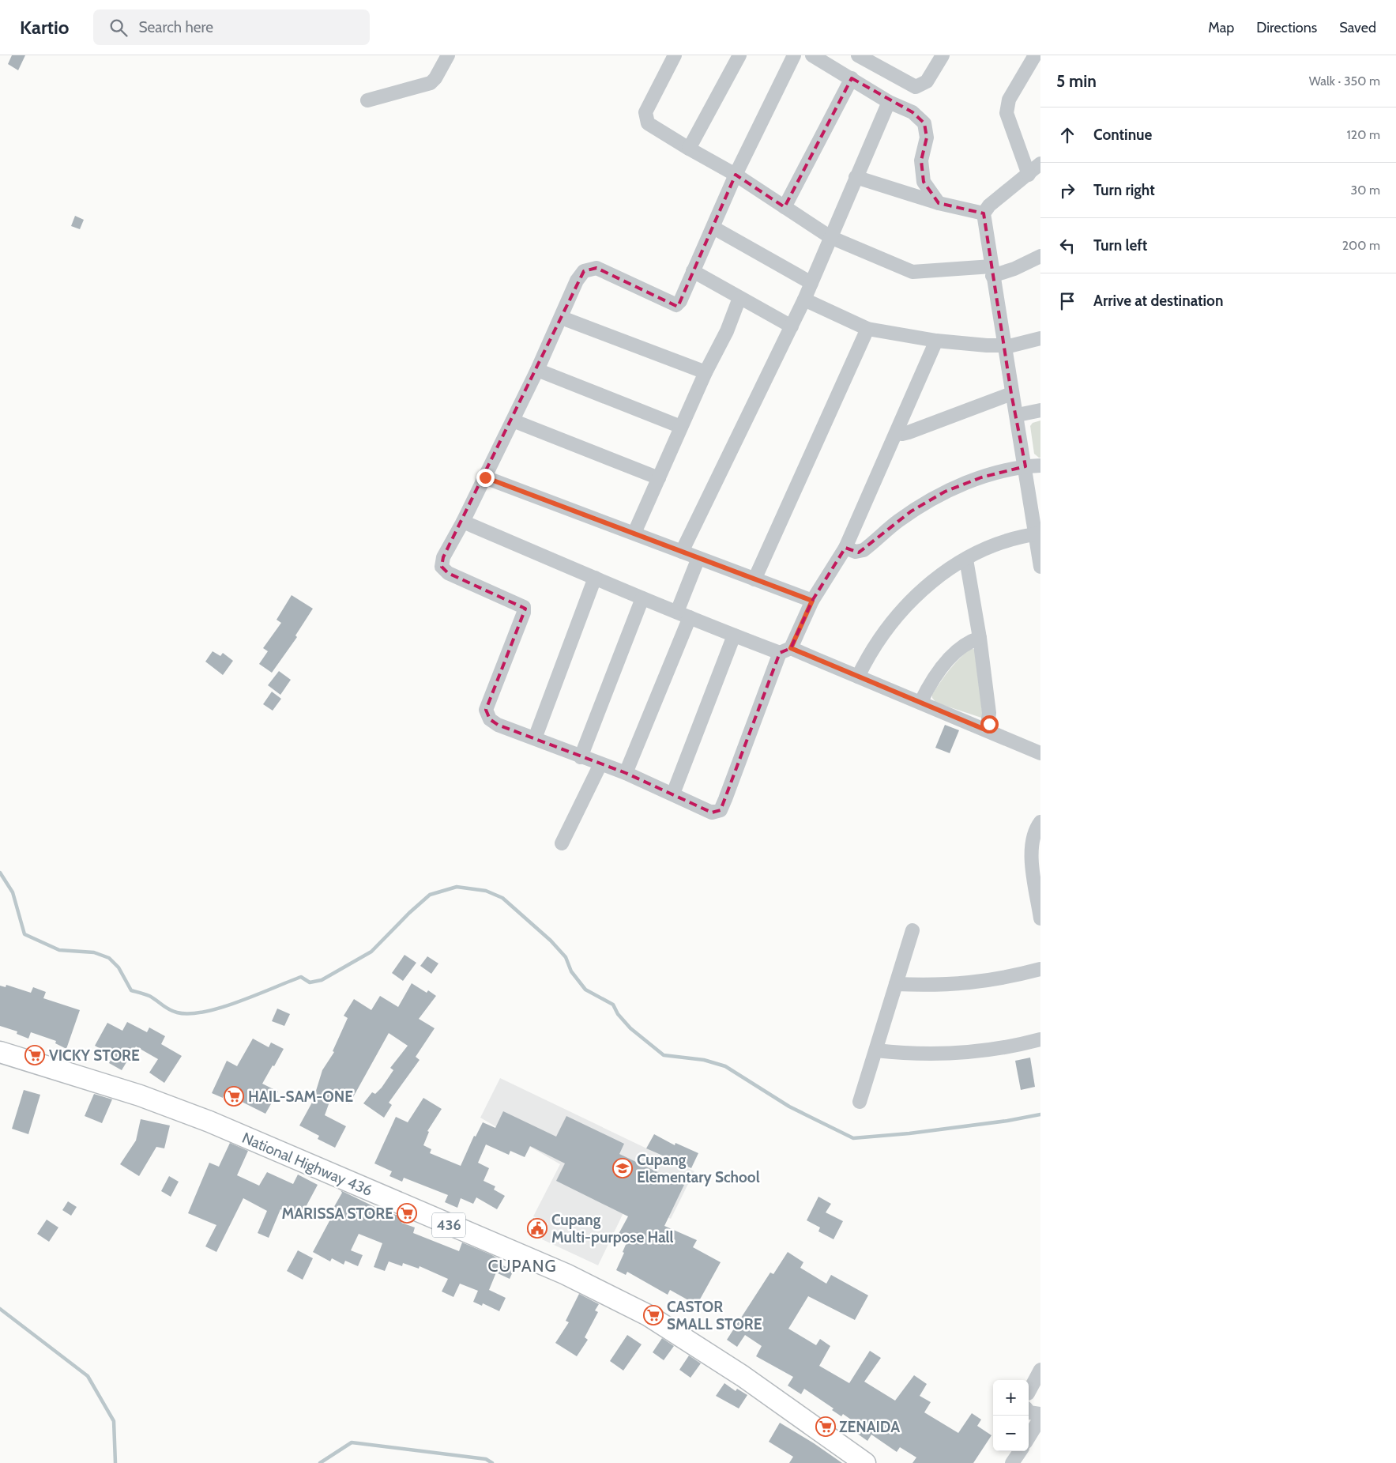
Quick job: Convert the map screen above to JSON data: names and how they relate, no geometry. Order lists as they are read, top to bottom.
{
  "streets": {
    "main road": ["National Highway 436", "436"]
  },
  "districts": ["CUPANG"],
  "places": {
    "supermarket": [
      "VICKY STORE",
      "HAIL-SAM-ONE",
      "MARISSA STORE",
      "CASTOR SMALL STORE",
      "ZENAIDA"
    ],
    "school or university": ["Cupang Elementary School"],
    "public building": ["Cupang Multi-purpose Hall"]
  },
  "page": {
    "header": "Kartio",
    "search": "Search here",
    "nav": ["Map", "Directions", "Saved"],
    "heading": ["5 min", "Walk · 350 m"],
    "list": [
      ["Continue", "120 m"],
      ["Turn right", "30 m"],
      ["Turn left", "200 m"],
      "Arrive at destination"
    ],
    "map_buttons": ["+", "−"]
  }
}
